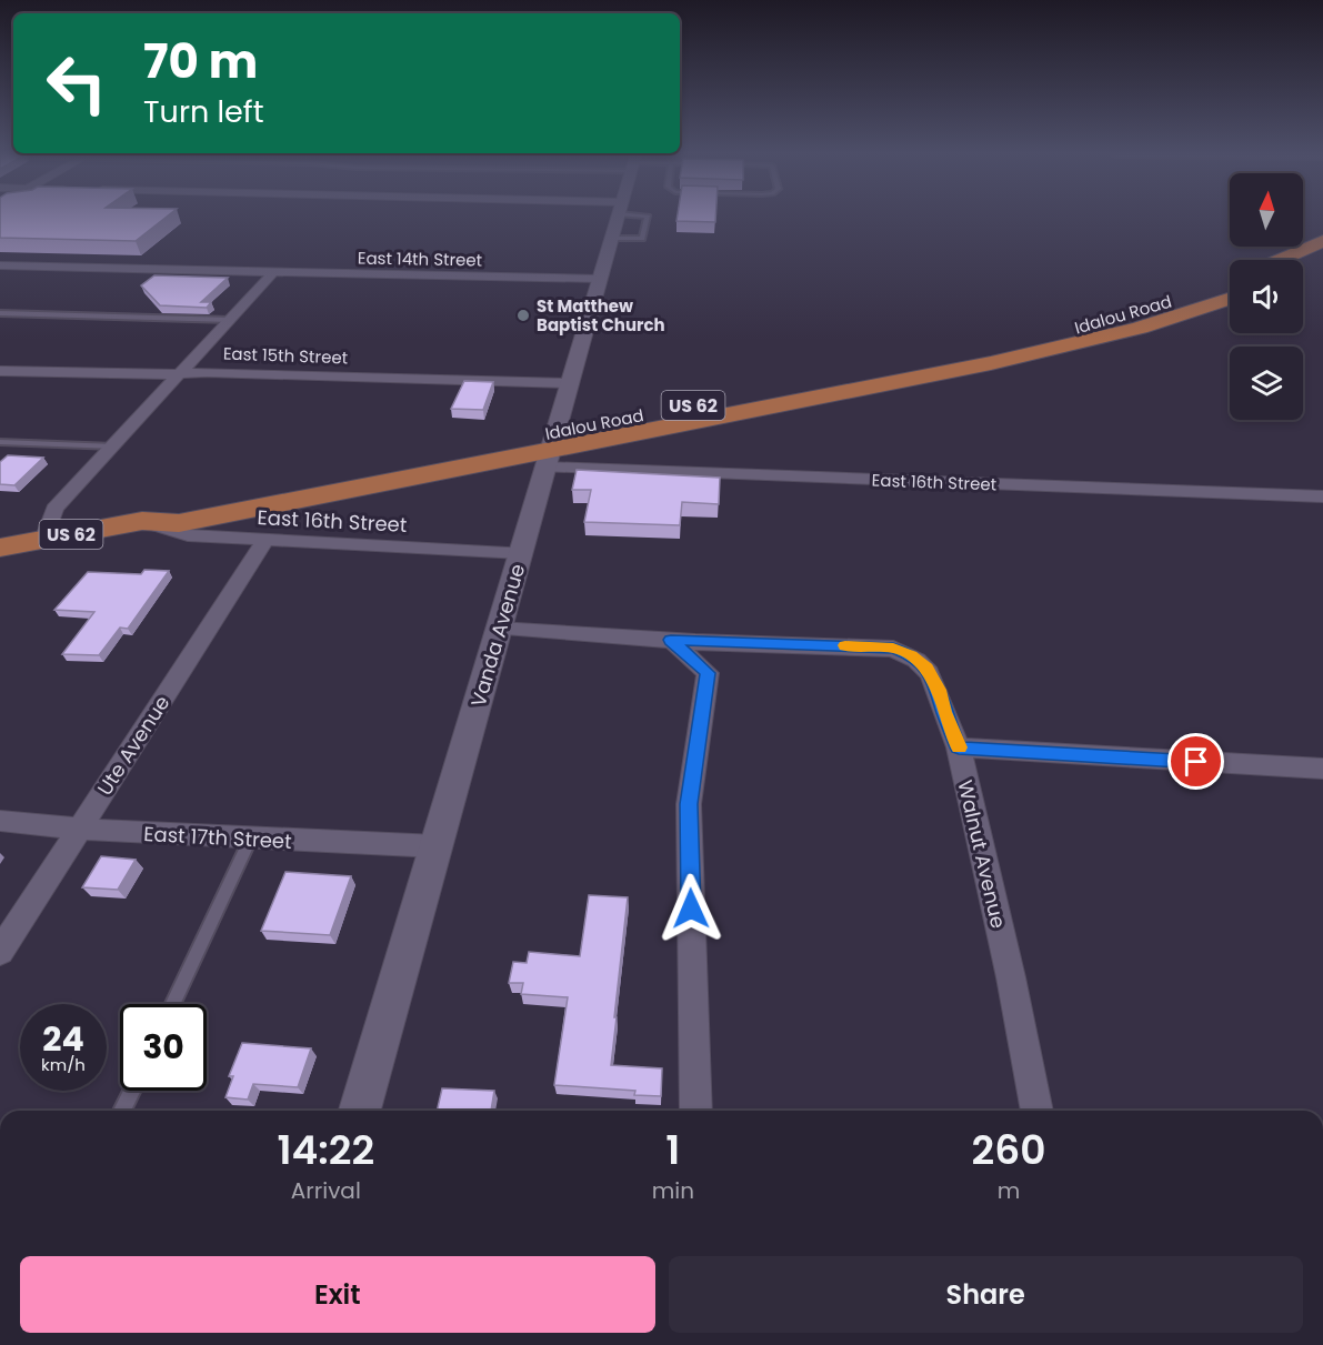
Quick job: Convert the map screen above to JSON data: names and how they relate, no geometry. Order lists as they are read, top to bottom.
{
  "streets": {
    "main road": ["Idalou Road", "US 62"],
    "street": [
      "East 14th Street",
      "East 15th Street",
      "East 16th Street",
      "Vanda Avenue",
      "Ute Avenue",
      "East 17th Street",
      "Walnut Avenue"
    ]
  },
  "crossings": [
    ["East 14th Street", "Vanda Avenue"],
    ["Idalou Road", "East 16th Street"],
    ["Idalou Road", "Vanda Avenue"],
    ["East 15th Street", "Vanda Avenue"],
    ["East 16th Street", "Vanda Avenue"],
    ["East 16th Street", "Ute Avenue"],
    ["Vanda Avenue", "East 17th Street"],
    ["Vanda Avenue", "Walnut Avenue"],
    ["Ute Avenue", "East 17th Street"]
  ],
  "places": ["St Matthew Baptist Church"],
  "north": "top",
  "page": {
    "turn": ["70 m", "Turn left"],
    "speed": "24 km/h",
    "limit": "30",
    "eta": [
      "14:22",
      "Arrival",
      "1",
      "min",
      "260",
      "m"
    ],
    "buttons": ["Exit", "Share"]
  }
}
